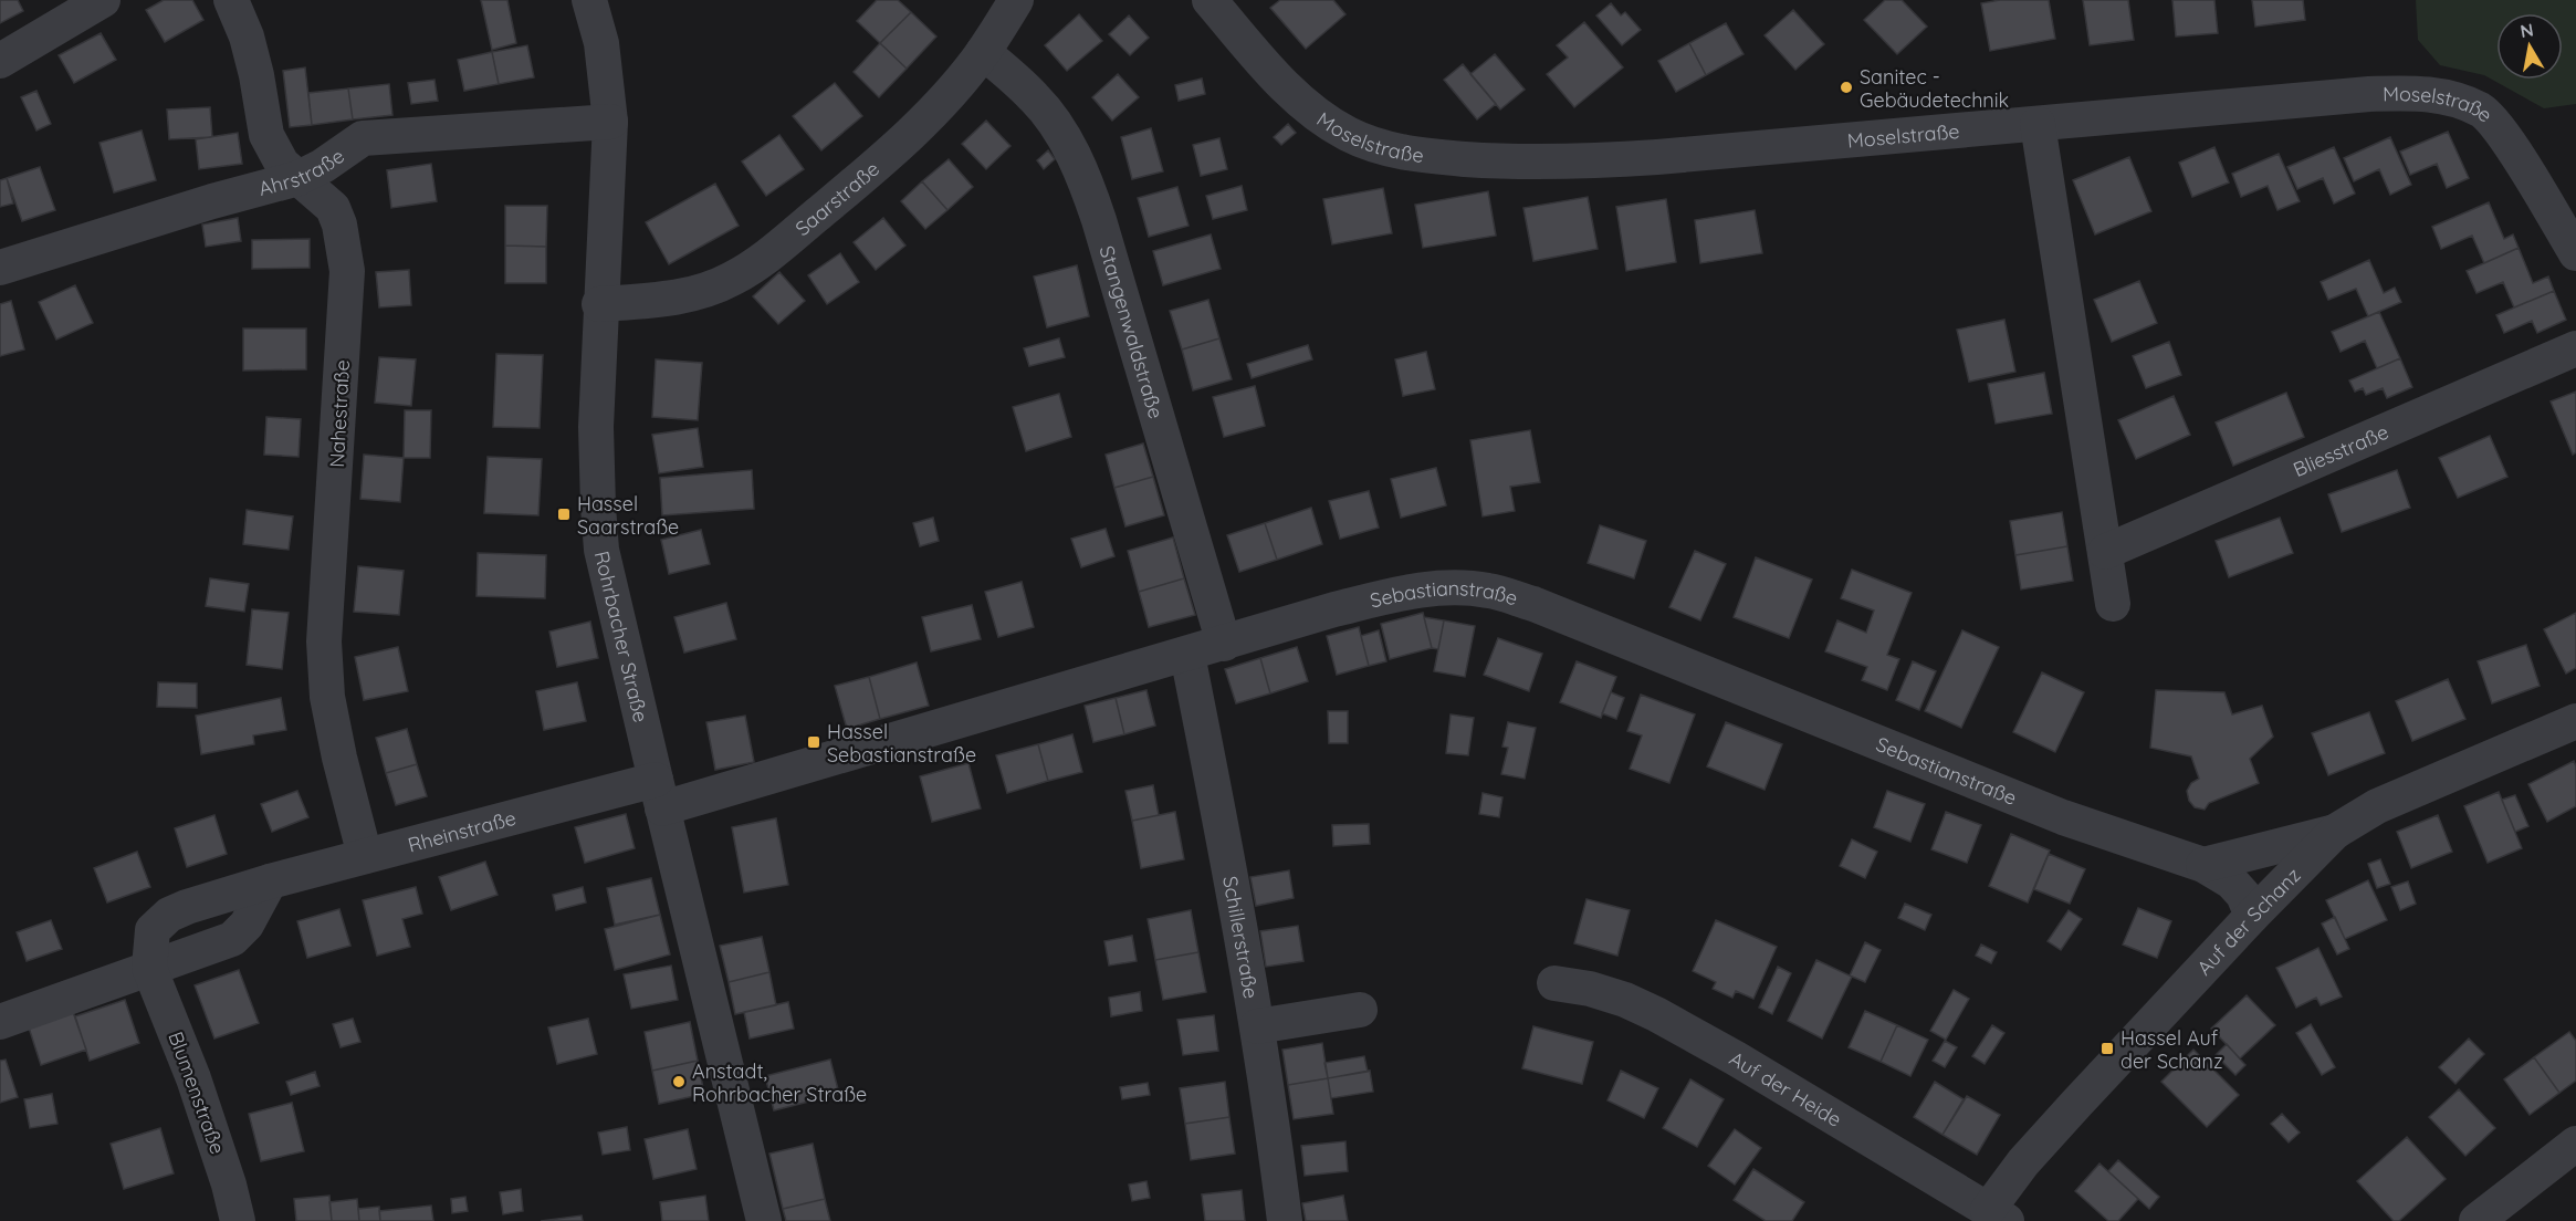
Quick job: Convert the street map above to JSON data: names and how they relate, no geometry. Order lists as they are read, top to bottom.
{
  "streets": {
    "street": [
      "Moselstraße",
      "Ahrstraße",
      "Saarstraße",
      "Stangenwaldstraße",
      "Nahestraße",
      "Bliesstraße",
      "Sebastianstraße",
      "Rohrbacher Straße",
      "Rheinstraße",
      "Auf der Schanz",
      "Schillerstraße",
      "Auf der Heide",
      "Blumenstraße"
    ]
  },
  "crossings": [
    ["Ahrstraße", "Nahestraße"],
    ["Ahrstraße", "Rohrbacher Straße"],
    ["Saarstraße", "Stangenwaldstraße"],
    ["Saarstraße", "Rohrbacher Straße"],
    ["Stangenwaldstraße", "Sebastianstraße"],
    ["Nahestraße", "Rheinstraße"],
    ["Sebastianstraße", "Rohrbacher Straße"],
    ["Sebastianstraße", "Rheinstraße"],
    ["Sebastianstraße", "Auf der Schanz"],
    ["Sebastianstraße", "Schillerstraße"],
    ["Rohrbacher Straße", "Rheinstraße"],
    ["Rheinstraße", "Blumenstraße"],
    ["Auf der Schanz", "Auf der Heide"]
  ],
  "places": {
    "other": ["Sanitec - Gebäudetechnik", "Anstadt, Rohrbacher Straße"],
    "transit": ["Hassel Saarstraße", "Hassel Sebastianstraße", "Hassel Auf der Schanz"]
  },
  "north": "top"
}
